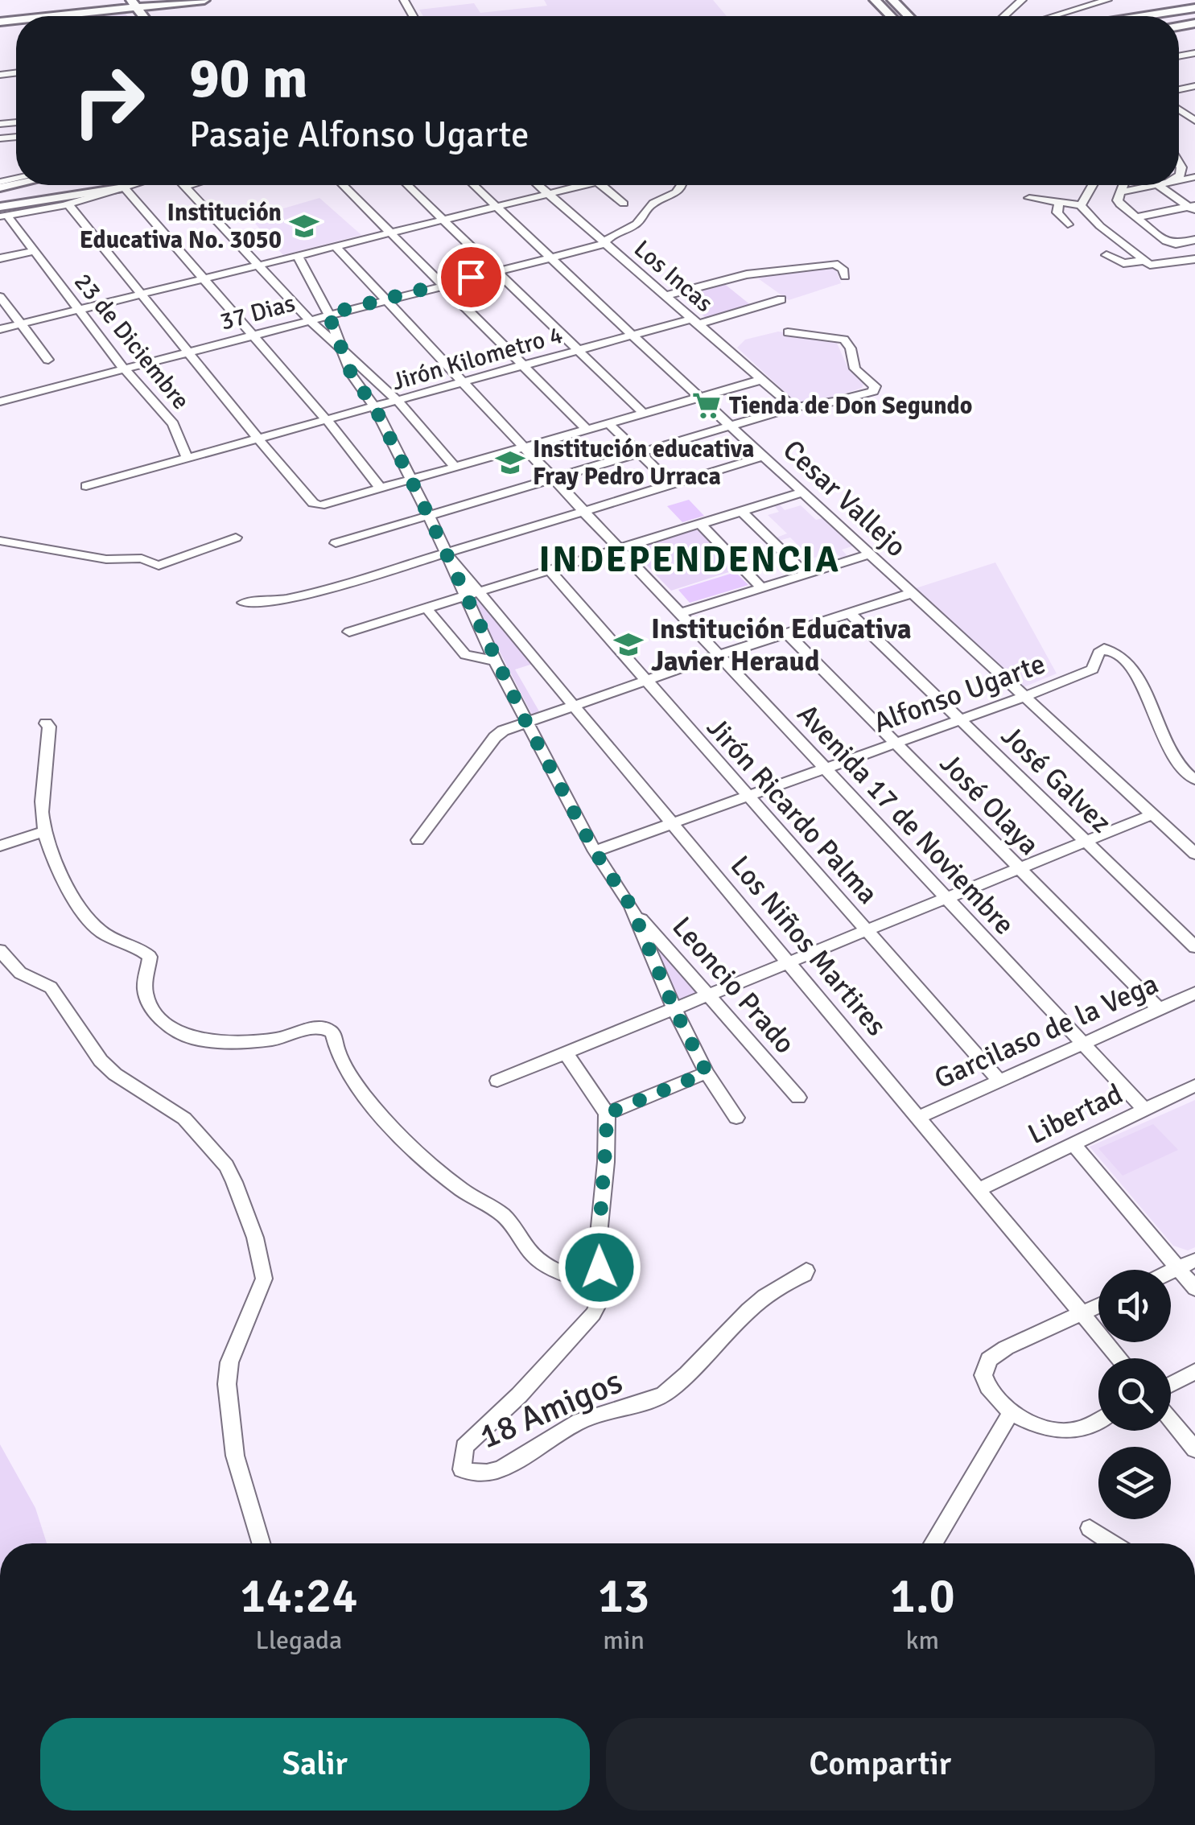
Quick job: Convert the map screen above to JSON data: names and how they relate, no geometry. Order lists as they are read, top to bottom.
{
  "streets": {
    "street": [
      "Los Incas",
      "37 Dias",
      "23 de Diciembre",
      "Jirón Kilometro 4",
      "Cesar Vallejo",
      "Alfonso Ugarte",
      "José Galvez",
      "José Olaya",
      "Jirón Ricardo Palma",
      "Avenida 17 de Noviembre",
      "Los Niños Martires",
      "Leoncio Prado",
      "Garcilaso de la Vega",
      "Libertad",
      "18 Amigos"
    ]
  },
  "crossings": [
    ["Los Incas", "37 Dias"],
    ["Los Incas", "Jirón Kilometro 4"],
    ["37 Dias", "23 de Diciembre"],
    ["37 Dias", "Cesar Vallejo"],
    ["37 Dias", "Avenida 17 de Noviembre"],
    ["37 Dias", "Los Niños Martires"],
    ["23 de Diciembre", "Jirón Kilometro 4"],
    ["Jirón Kilometro 4", "Cesar Vallejo"],
    ["Jirón Kilometro 4", "Avenida 17 de Noviembre"],
    ["Jirón Kilometro 4", "Los Niños Martires"],
    ["Cesar Vallejo", "Alfonso Ugarte"],
    ["Alfonso Ugarte", "José Galvez"],
    ["Alfonso Ugarte", "José Olaya"],
    ["Alfonso Ugarte", "Jirón Ricardo Palma"],
    ["Alfonso Ugarte", "Avenida 17 de Noviembre"],
    ["Alfonso Ugarte", "Los Niños Martires"],
    ["José Olaya", "Garcilaso de la Vega"],
    ["Jirón Ricardo Palma", "Garcilaso de la Vega"],
    ["Avenida 17 de Noviembre", "Garcilaso de la Vega"],
    ["Avenida 17 de Noviembre", "Libertad"],
    ["Los Niños Martires", "Garcilaso de la Vega"],
    ["Los Niños Martires", "Libertad"]
  ],
  "districts": ["INDEPENDENCIA"],
  "places": {
    "school or university": ["Institución Educativa No. 3050", "Institución educativa Fray Pedro Urraca", "Institución Educativa Javier Heraud"],
    "supermarket": ["Tienda de Don Segundo"]
  },
  "page": {
    "turn": ["90 m", "Pasaje Alfonso Ugarte"],
    "eta": [
      "14:24",
      "Llegada",
      "13",
      "min",
      "1.0",
      "km"
    ],
    "buttons": ["Salir", "Compartir"]
  }
}
